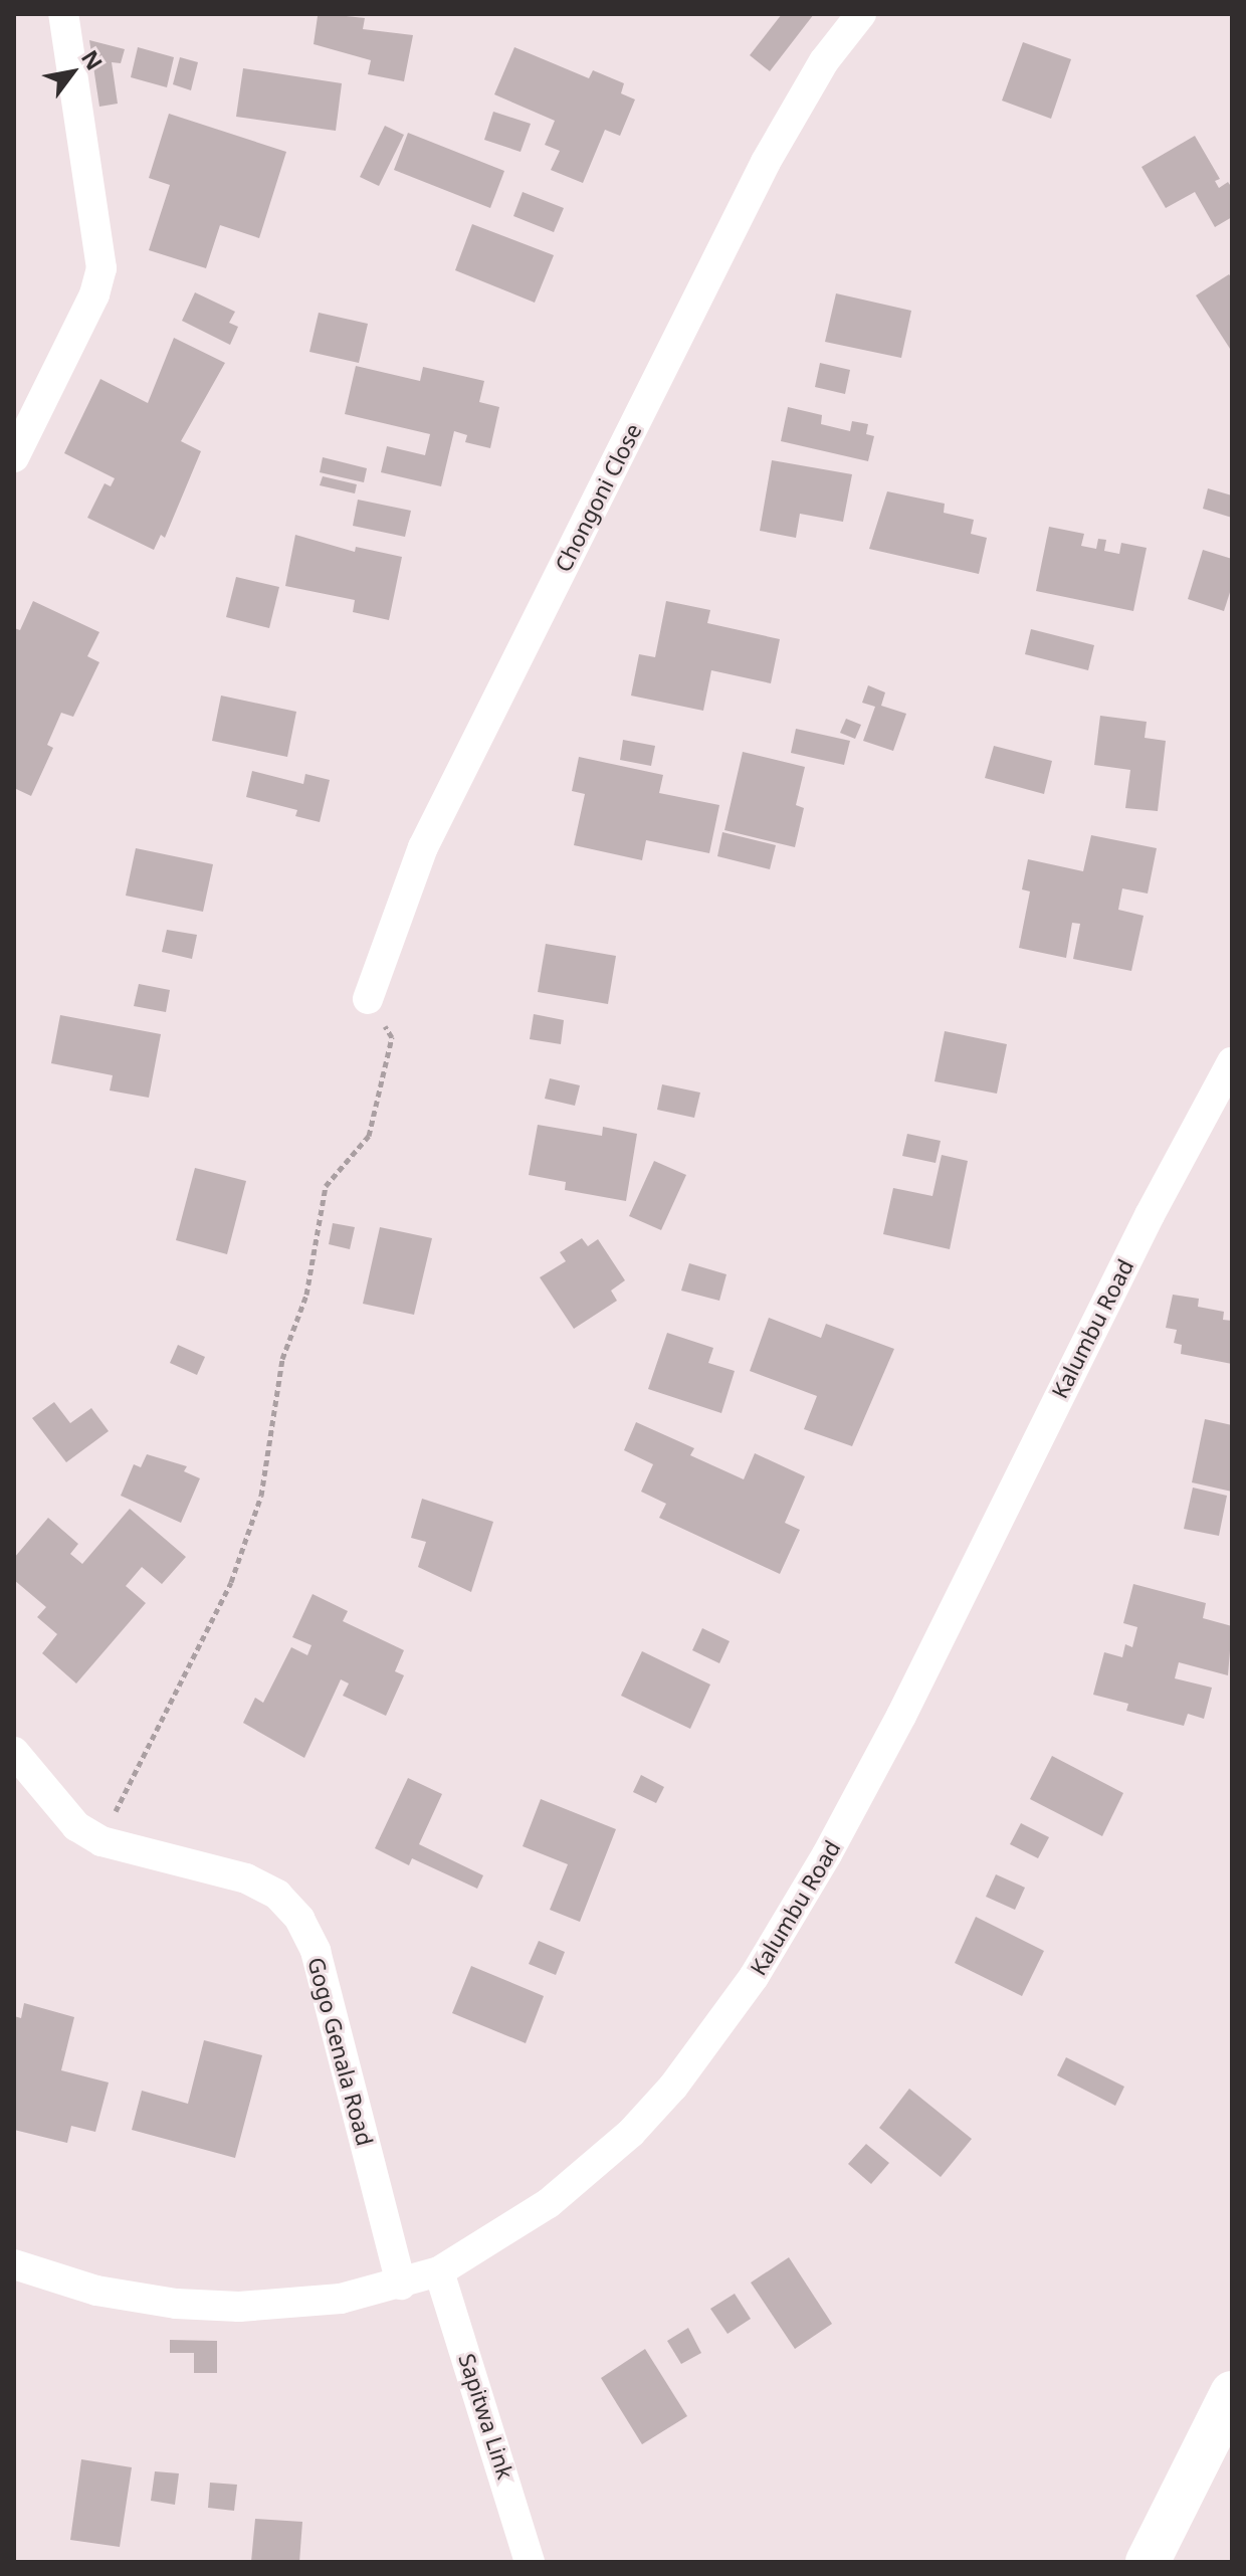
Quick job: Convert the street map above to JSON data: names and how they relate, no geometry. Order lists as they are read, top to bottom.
{
  "streets": {
    "street": [
      "Chongoni Close",
      "Kalumbu Road",
      "Gogo Genala Road",
      "Sapitwa Link"
    ]
  },
  "crossings": [
    ["Kalumbu Road", "Gogo Genala Road"],
    ["Kalumbu Road", "Sapitwa Link"]
  ],
  "north": "top right"
}
